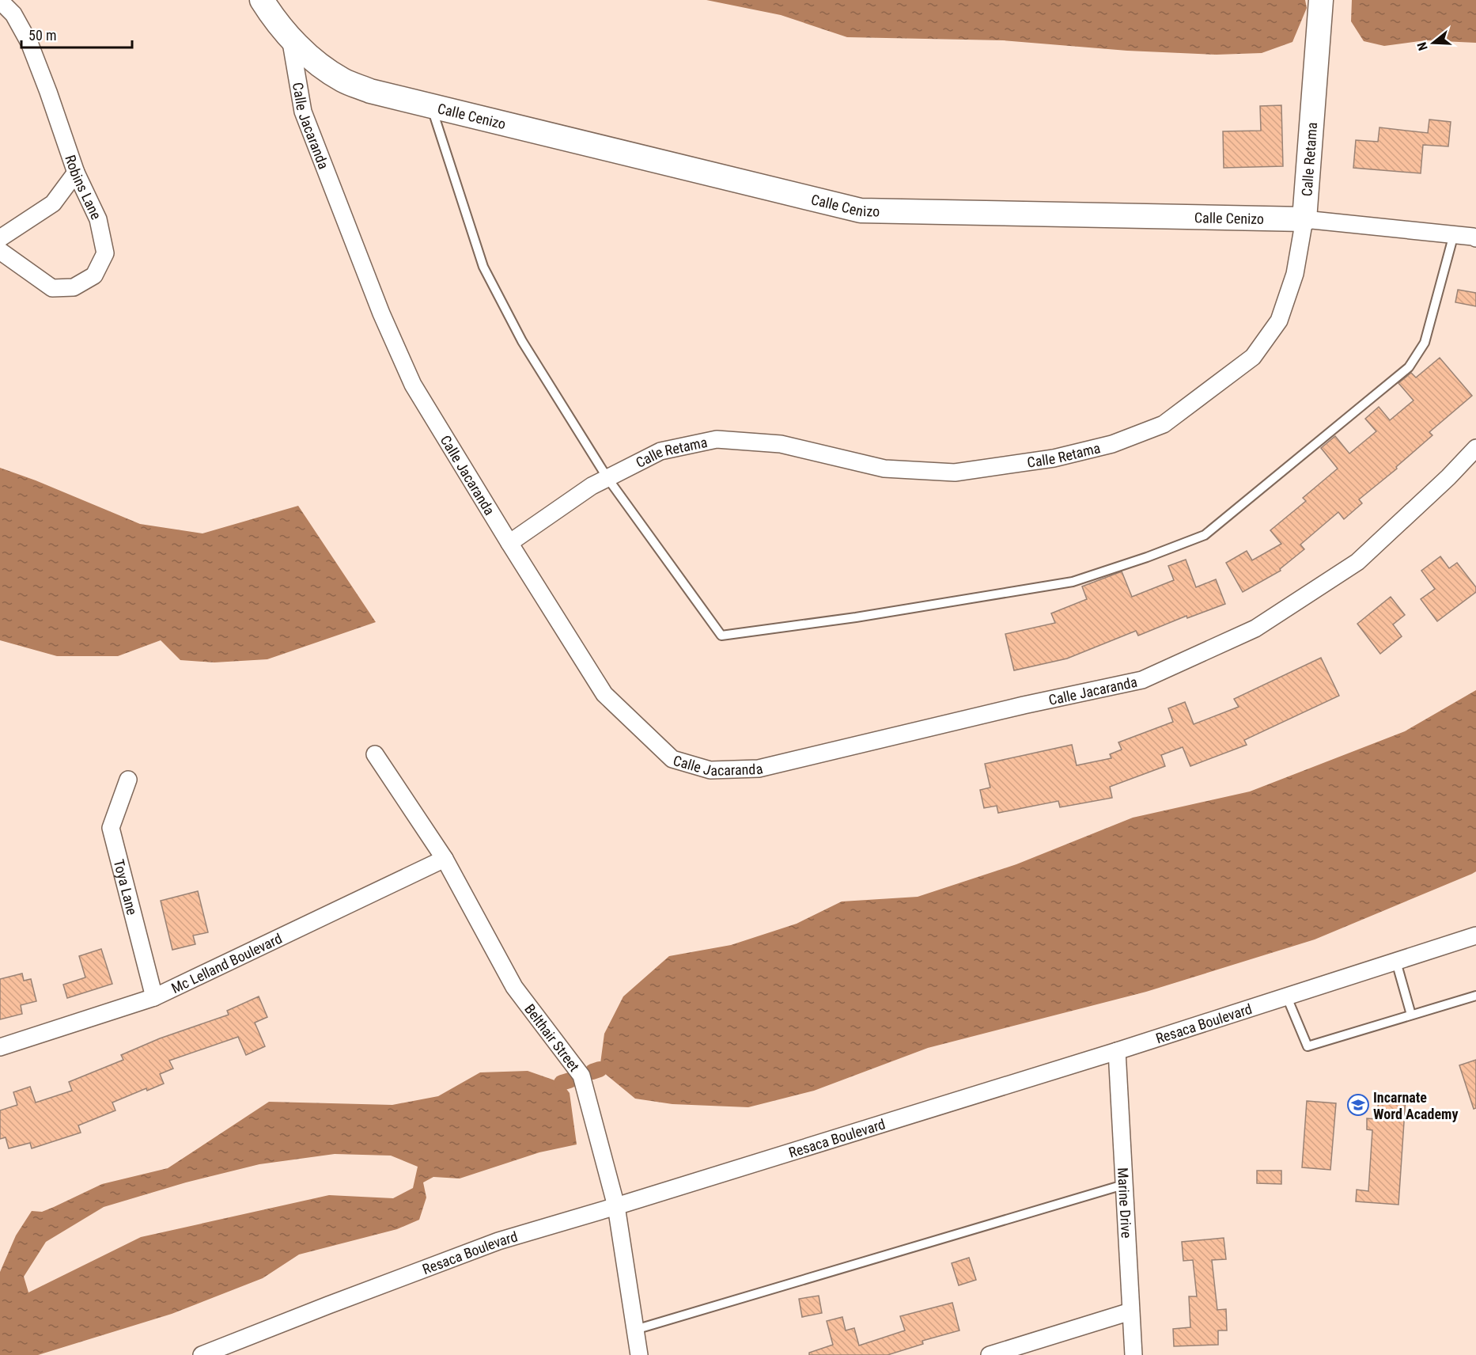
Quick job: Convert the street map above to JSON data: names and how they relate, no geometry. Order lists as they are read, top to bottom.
{
  "streets": {
    "street": [
      "Calle Cenizo",
      "Calle Jacaranda",
      "Calle Retama",
      "Robins Lane",
      "Toya Lane",
      "Mc Lelland Boulevard",
      "Resaca Boulevard",
      "Belthair Street",
      "Marine Drive"
    ]
  },
  "crossings": [
    ["Calle Cenizo", "Calle Jacaranda"],
    ["Calle Cenizo", "Calle Retama"],
    ["Calle Jacaranda", "Calle Retama"],
    ["Toya Lane", "Mc Lelland Boulevard"],
    ["Mc Lelland Boulevard", "Belthair Street"],
    ["Resaca Boulevard", "Belthair Street"],
    ["Resaca Boulevard", "Marine Drive"]
  ],
  "places": {
    "school or university": ["Incarnate Word Academy"]
  },
  "scale_bar": "50 m",
  "north": "left"
}
